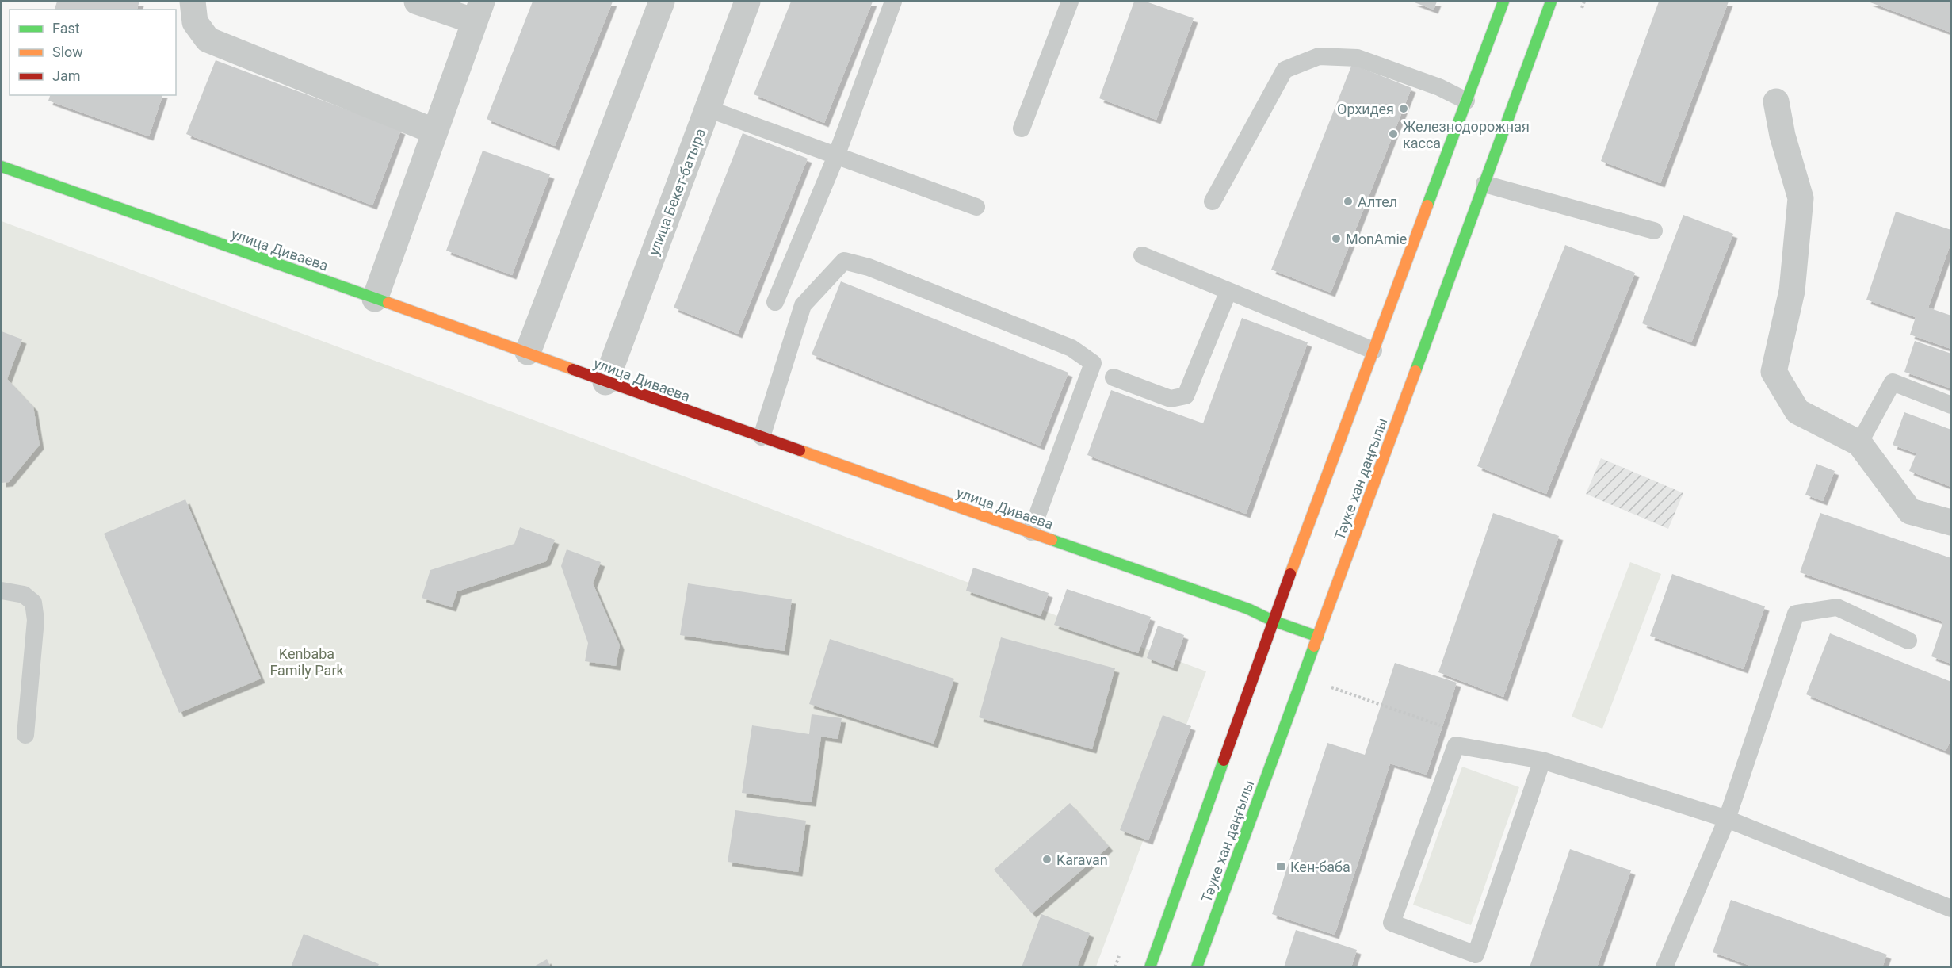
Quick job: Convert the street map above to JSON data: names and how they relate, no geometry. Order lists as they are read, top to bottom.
{
  "streets": {
    "main road": ["улица Диваева", "Тәуке хан даңғылы"],
    "street": ["улица Бекет-батыра"]
  },
  "crossings": [
    ["улица Бекет-батыра", "улица Диваева"],
    ["улица Диваева", "Тәуке хан даңғылы"]
  ],
  "parks": ["Kenbaba Family Park"],
  "places": {
    "other": [
      "Орхидея",
      "Железнодорожная касса",
      "Алтел",
      "MonAmie",
      "Karavan"
    ],
    "transit": ["Кен-баба"]
  },
  "legend": ["Fast", "Slow", "Jam"]
}
